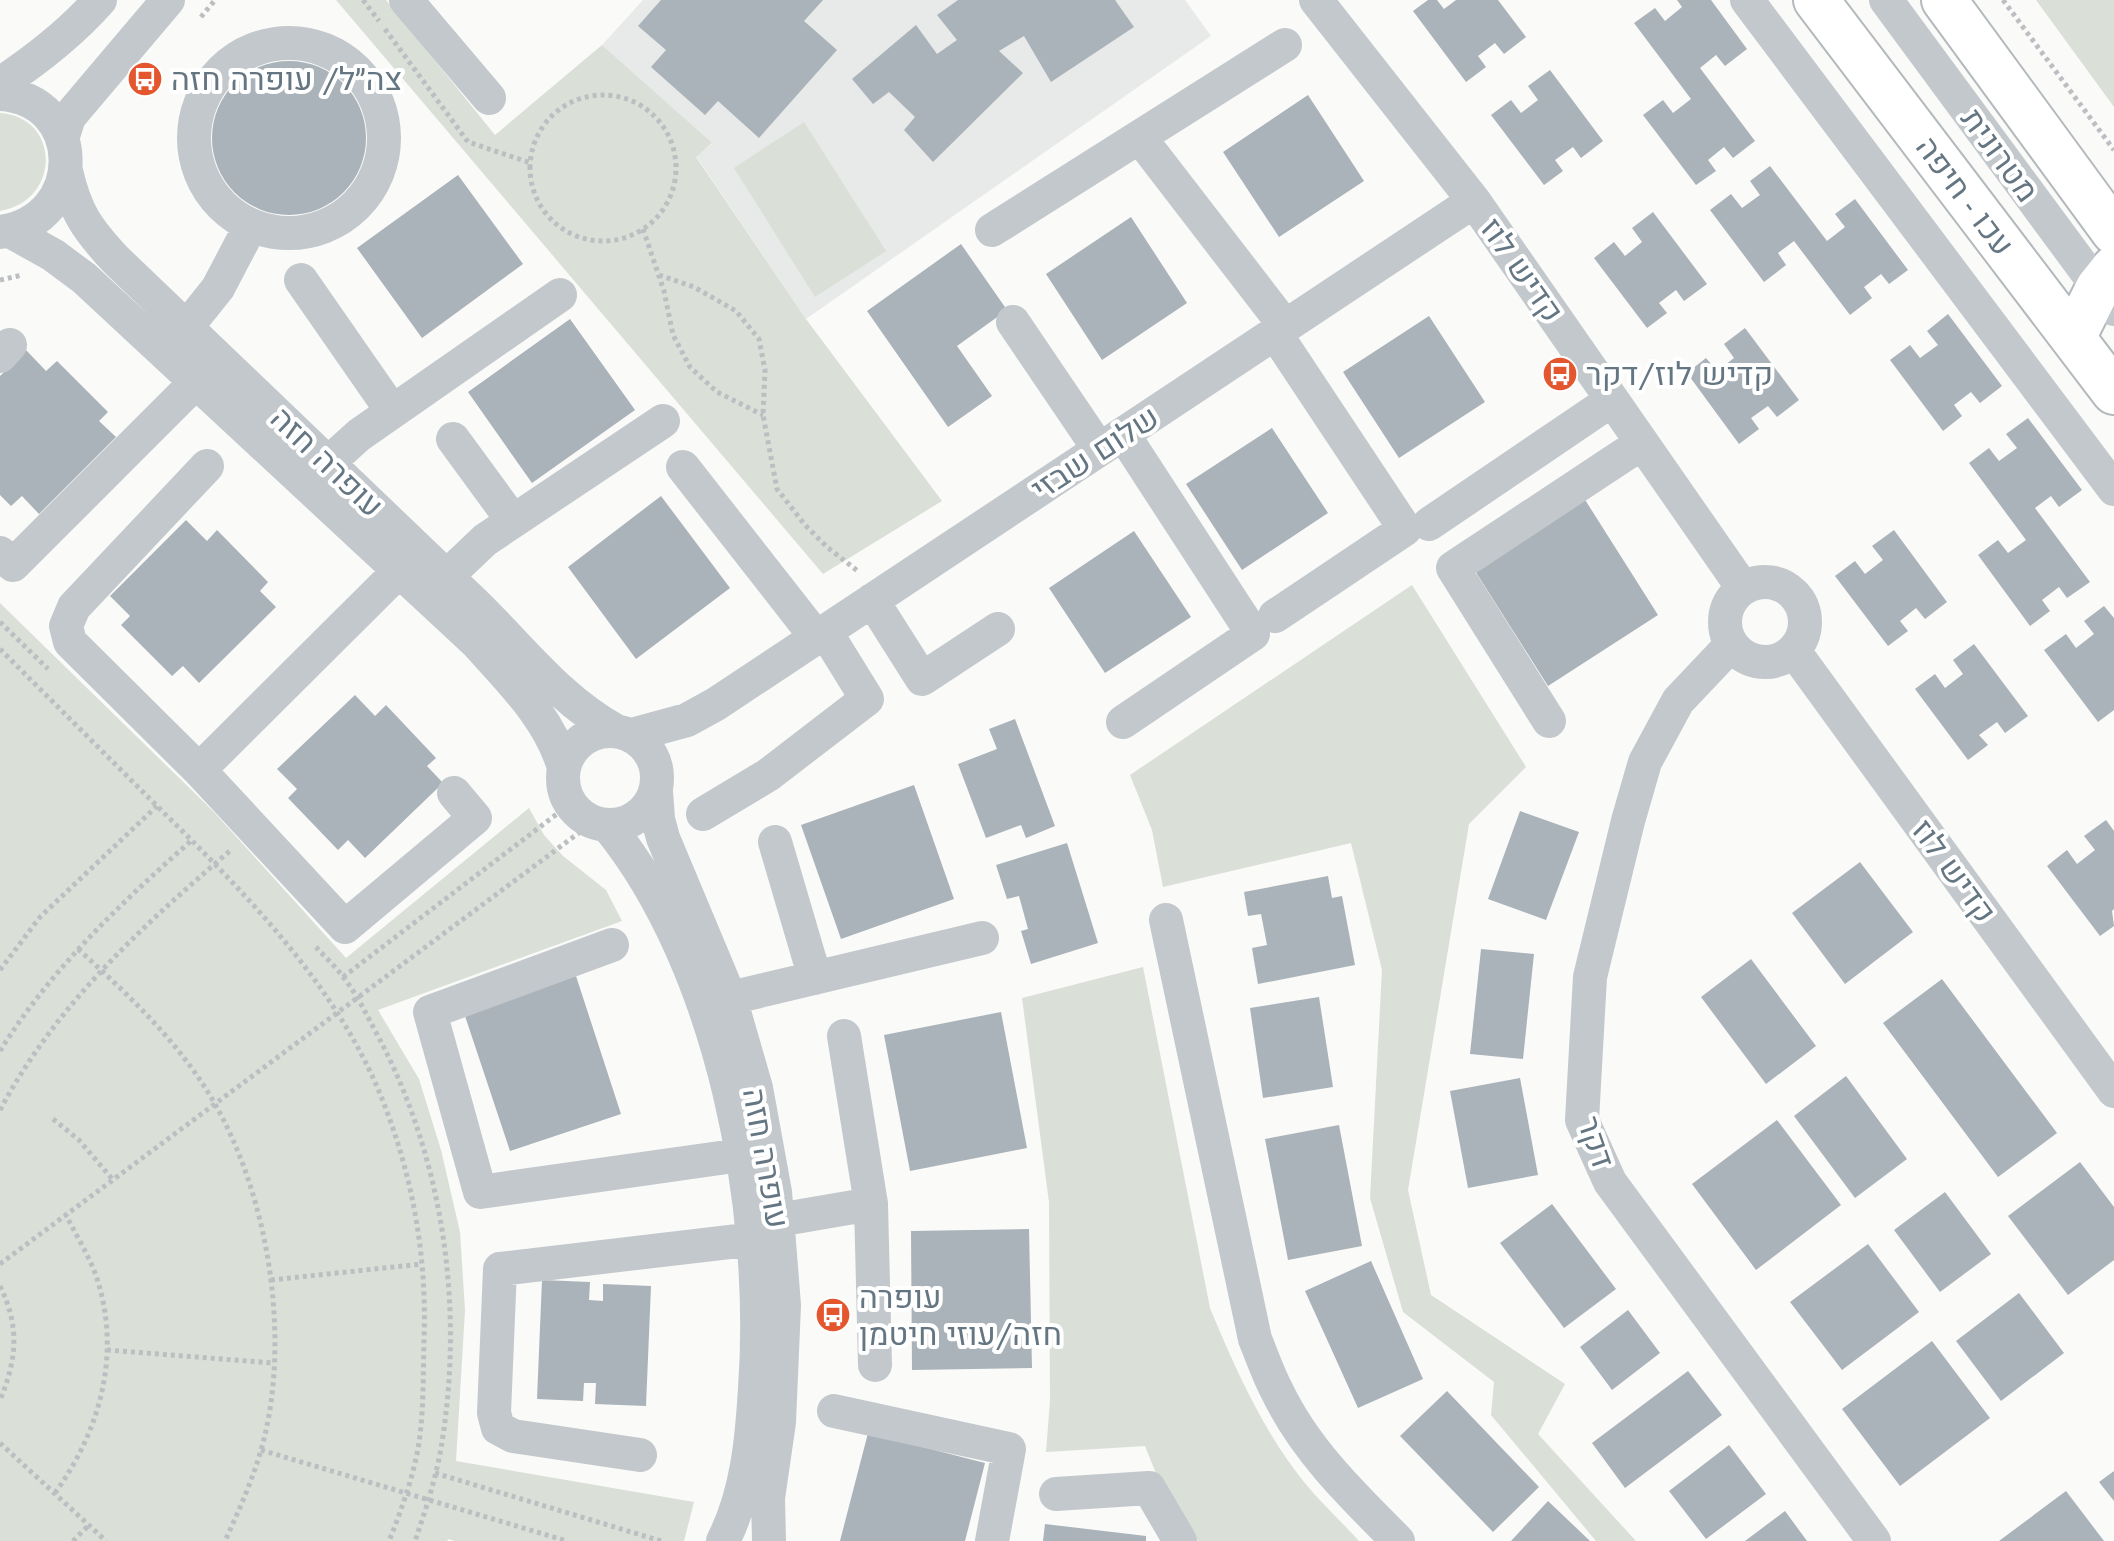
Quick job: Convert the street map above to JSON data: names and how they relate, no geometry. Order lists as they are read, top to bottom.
{
  "streets": {
    "highway": ["עכו - חיפה"],
    "street": [
      "מטרונית",
      "קדיש לוז",
      "שלום שבזי",
      "עופרה חזה",
      "דקר"
    ]
  },
  "crossings": [
    ["קדיש לוז", "שלום שבזי"],
    ["קדיש לוז", "דקר"],
    ["שלום שבזי", "עופרה חזה"]
  ],
  "places": {
    "bus stop": ["צה״ל/ עופרה חזה", "קדיש לוז/דקר", "עופרה חזה/עוזי חיטמן"]
  }
}
